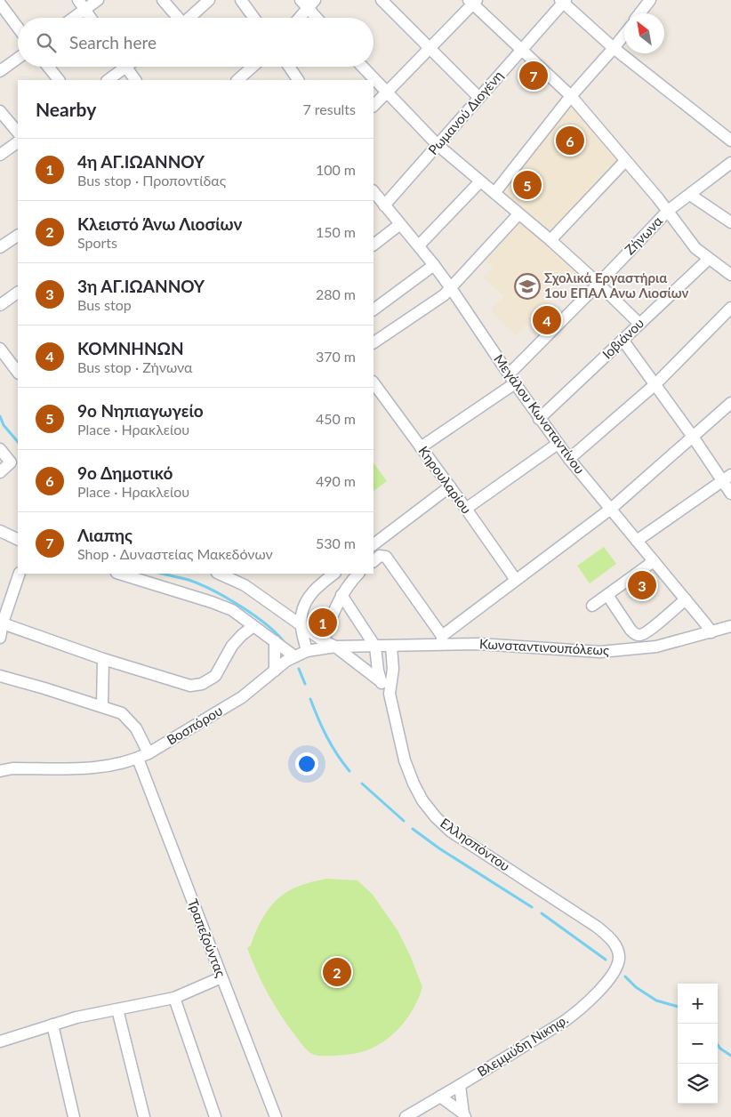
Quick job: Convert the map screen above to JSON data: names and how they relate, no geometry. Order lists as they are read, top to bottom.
{
  "streets": {
    "street": [
      "Ρωμανού Διογένη",
      "Ζήνωνα",
      "Ιοβιάνου",
      "Μεγάλου Κωνσταντίνου",
      "Κηρουλαρίου",
      "Κωνσταντινουπόλεως",
      "Βοσπόρου",
      "Ελλησπόντου",
      "Τραπεζούντας",
      "Βλεμμύδη Νικηφ."
    ]
  },
  "crossings": [
    ["Ρωμανού Διογένη", "Μεγάλου Κωνσταντίνου"],
    ["Ζήνωνα", "Μεγάλου Κωνσταντίνου"],
    ["Ζήνωνα", "Κηρουλαρίου"],
    ["Ιοβιάνου", "Μεγάλου Κωνσταντίνου"],
    ["Μεγάλου Κωνσταντίνου", "Κωνσταντινουπόλεως"],
    ["Κωνσταντινουπόλεως", "Βοσπόρου"],
    ["Κωνσταντινουπόλεως", "Ελλησπόντου"],
    ["Βοσπόρου", "Ελλησπόντου"],
    ["Βοσπόρου", "Τραπεζούντας"],
    ["Ελλησπόντου", "Βλεμμύδη Νικηφ."]
  ],
  "places": {
    "school or university": ["Σχολικά Εργαστήρια 1ου ΕΠΑΛ Άνω Λιοσίων"]
  },
  "north": "top left",
  "page": {
    "search": "Search here",
    "pins": [
      "7",
      "6",
      "5",
      "4",
      "3",
      "1",
      "2"
    ],
    "heading": ["Nearby", "7 results"],
    "list": [
      {
        "mark": "1",
        "name": "4η ΑΓ.ΙΩΑΝΝΟΥ",
        "note": "Bus stop · Προποντίδας",
        "value": "100 m"
      },
      {
        "mark": "2",
        "name": "Κλειστό Άνω Λιοσίων",
        "note": "Sports",
        "value": "150 m"
      },
      {
        "mark": "3",
        "name": "3η ΑΓ.ΙΩΑΝΝΟΥ",
        "note": "Bus stop",
        "value": "280 m"
      },
      {
        "mark": "4",
        "name": "ΚΟΜΝΗΝΩΝ",
        "note": "Bus stop · Ζήνωνα",
        "value": "370 m"
      },
      {
        "mark": "5",
        "name": "9ο Νηπιαγωγείο",
        "note": "Place · Ηρακλείου",
        "value": "450 m"
      },
      {
        "mark": "6",
        "name": "9ο Δημοτικό",
        "note": "Place · Ηρακλείου",
        "value": "490 m"
      },
      {
        "mark": "7",
        "name": "Λιαπης",
        "note": "Shop · Δυναστείας Μακεδόνων",
        "value": "530 m"
      }
    ],
    "map_buttons": ["+", "−"]
  }
}
